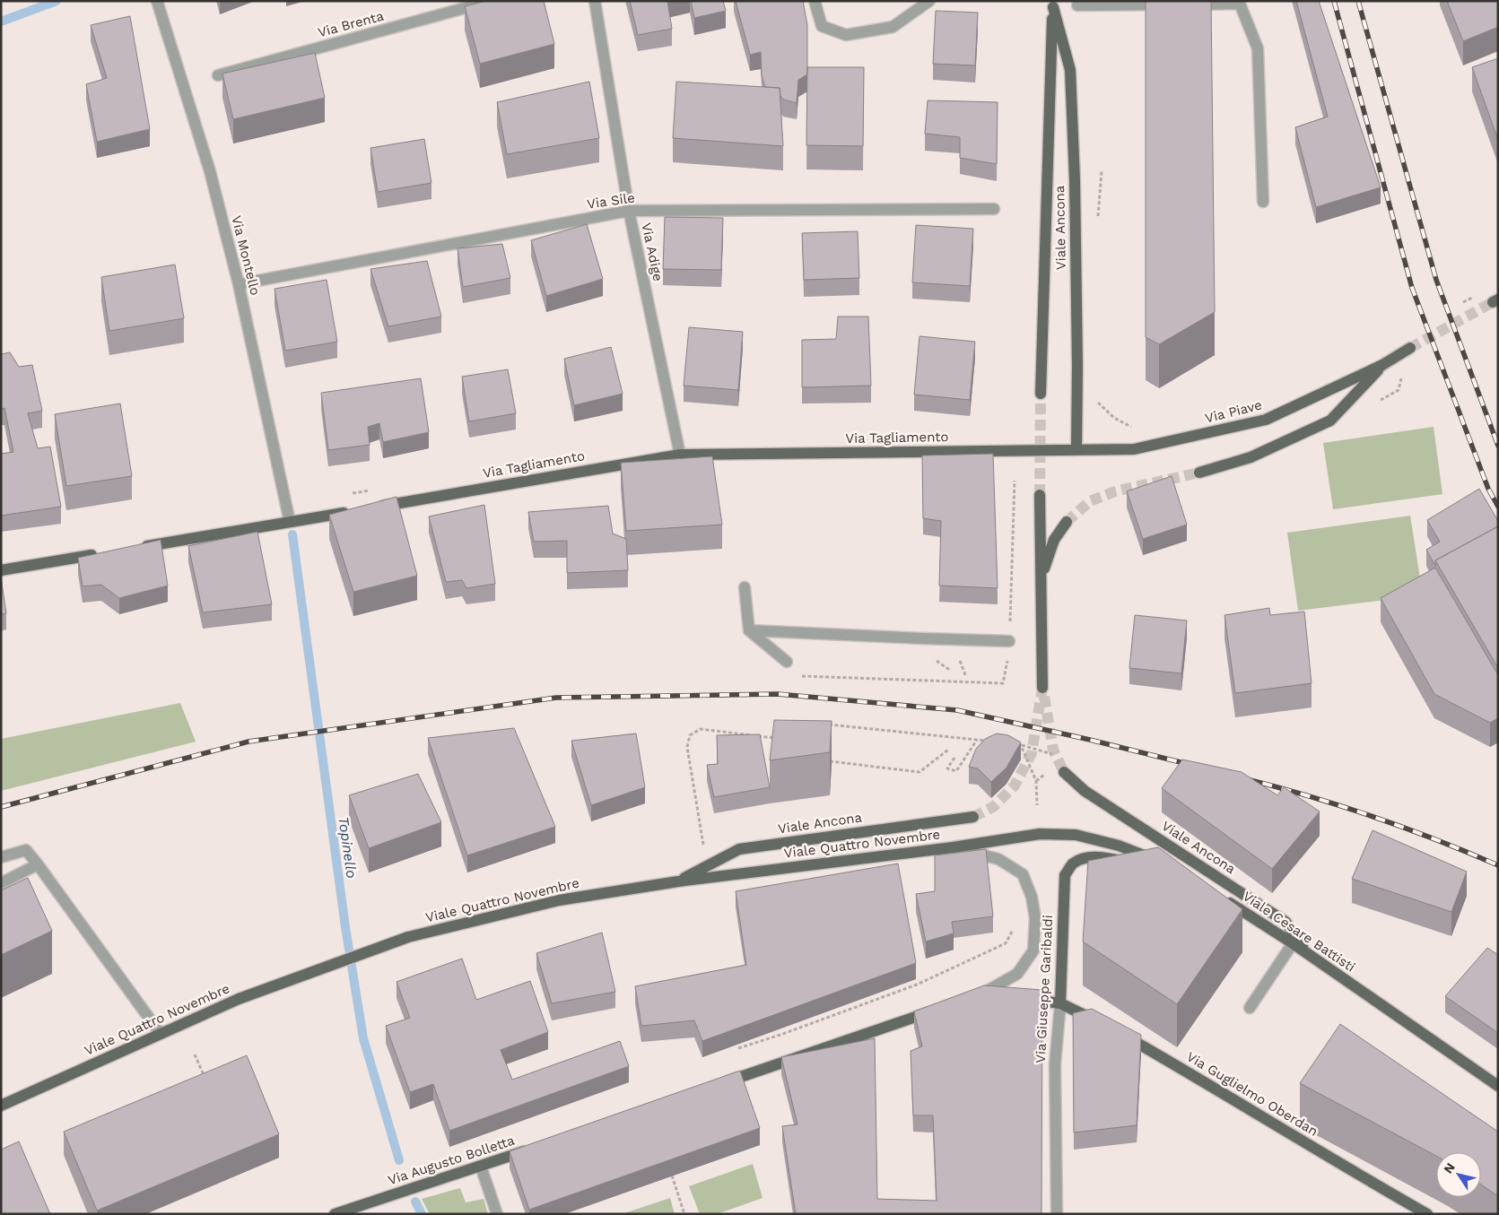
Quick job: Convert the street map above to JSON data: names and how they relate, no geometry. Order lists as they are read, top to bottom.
{
  "streets": {
    "main road": [
      "Viale Ancona",
      "Via Piave",
      "Via Tagliamento",
      "Viale Quattro Novembre",
      "Viale Cesare Battisti",
      "Via Giuseppe Garibaldi",
      "Via Guglielmo Oberdan",
      "Via Augusto Bolletta"
    ],
    "street": [
      "Via Brenta",
      "Via Sile",
      "Via Adige",
      "Via Montello"
    ]
  },
  "crossings": [
    ["Via Sile", "Via Adige"],
    ["Via Sile", "Via Montello"],
    ["Viale Ancona", "Via Piave"],
    ["Viale Ancona", "Via Tagliamento"],
    ["Viale Ancona", "Viale Quattro Novembre"],
    ["Viale Ancona", "Viale Cesare Battisti"],
    ["Via Adige", "Via Tagliamento"],
    ["Via Piave", "Via Tagliamento"],
    ["Viale Quattro Novembre", "Via Giuseppe Garibaldi"]
  ],
  "water": ["Topinello"],
  "north": "top left"
}
